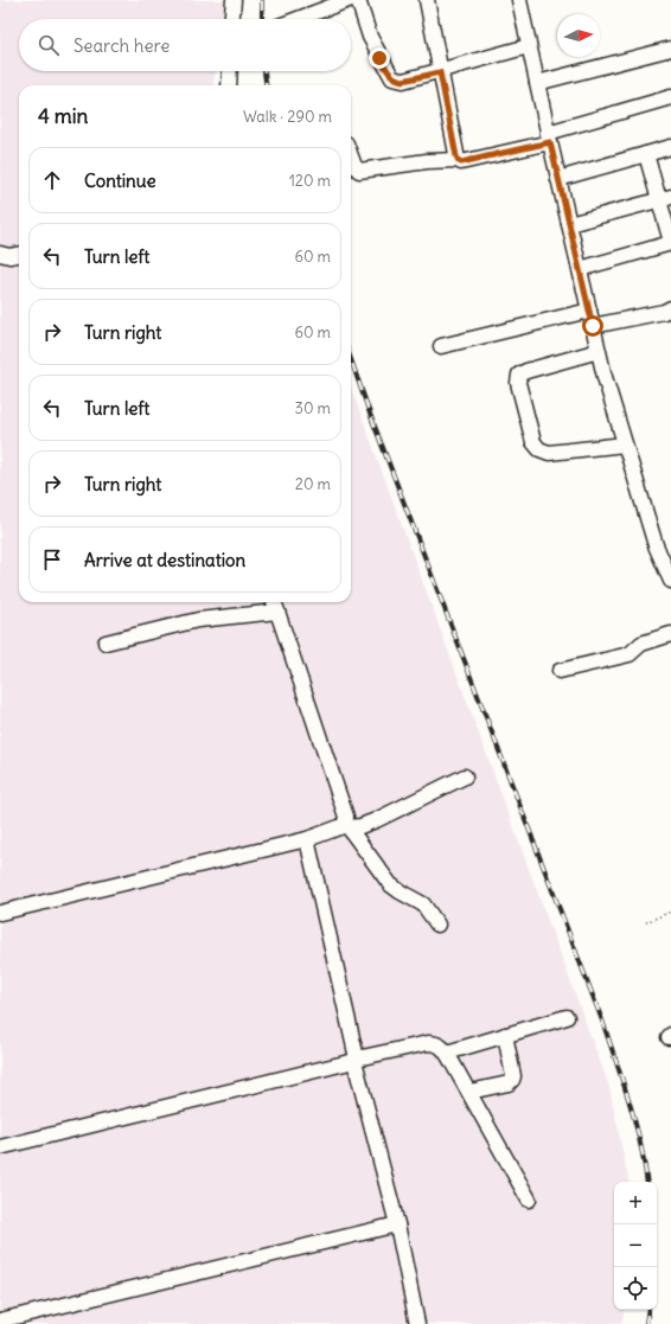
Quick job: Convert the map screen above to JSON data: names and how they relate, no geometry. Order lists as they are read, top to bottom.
{
  "north": "right",
  "page": {
    "search": "Search here",
    "heading": ["4 min", "Walk · 290 m"],
    "list": [
      ["Continue", "120 m"],
      ["Turn left", "60 m"],
      ["Turn right", "60 m"],
      ["Turn left", "30 m"],
      ["Turn right", "20 m"],
      "Arrive at destination"
    ],
    "map_buttons": ["+", "−"]
  }
}
